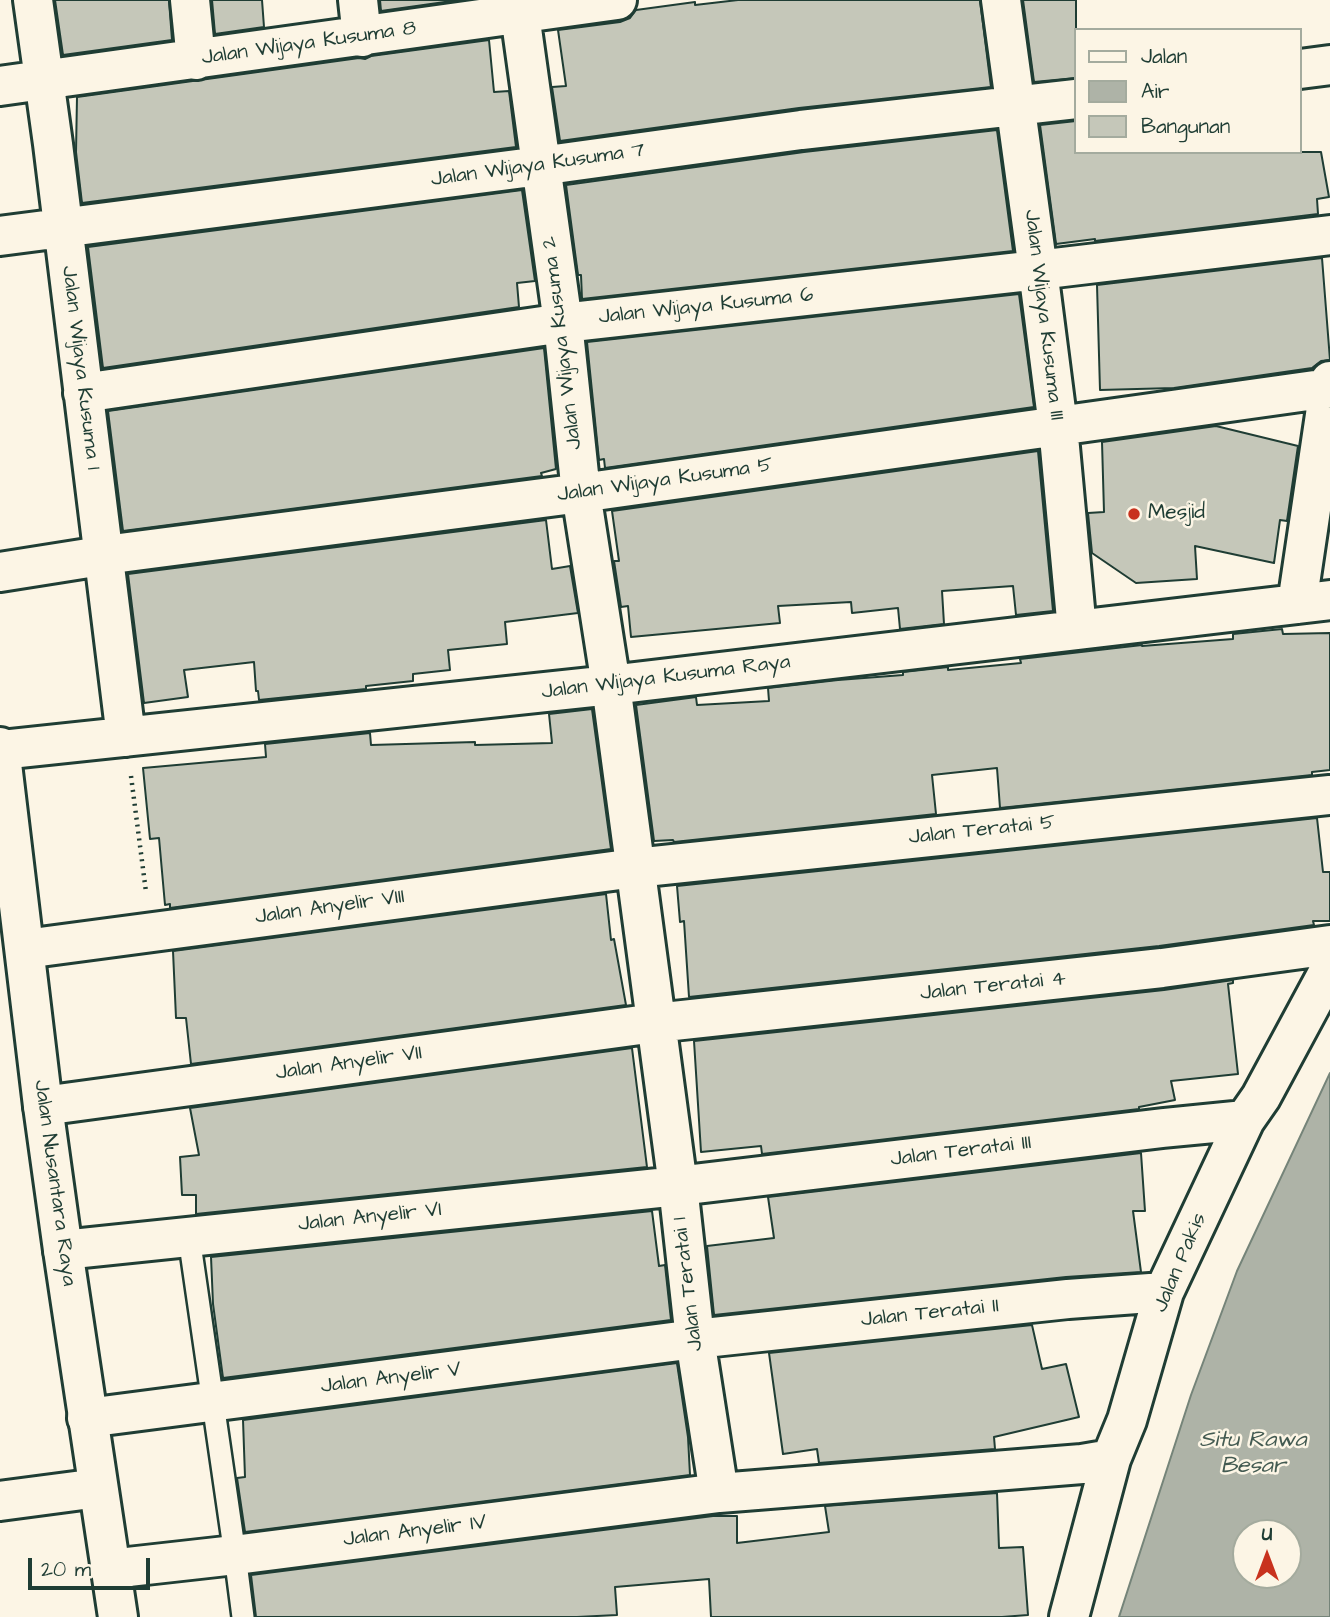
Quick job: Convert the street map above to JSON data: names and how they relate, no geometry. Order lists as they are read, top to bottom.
{
  "streets": {
    "main road": [
      "Jalan Wijaya Kusuma 8",
      "Jalan Wijaya Kusuma 7",
      "Jalan Wijaya Kusuma 6",
      "Jalan Wijaya Kusuma III",
      "Jalan Wijaya Kusuma 2",
      "Jalan Wijaya Kusuma 1",
      "Jalan Wijaya Kusuma 5",
      "Jalan Wijaya Kusuma Raya",
      "Jalan Teratai 5",
      "Jalan Anyelir VIII",
      "Jalan Teratai 4",
      "Jalan Anyelir VII",
      "Jalan Teratai III",
      "Jalan Nusantara Raya",
      "Jalan Anyelir VI",
      "Jalan Pakis",
      "Jalan Teratai 1",
      "Jalan Teratai II",
      "Jalan Anyelir V",
      "Jalan Anyelir IV"
    ]
  },
  "crossings": [
    ["Jalan Wijaya Kusuma 8", "Jalan Wijaya Kusuma 2"],
    ["Jalan Wijaya Kusuma 8", "Jalan Wijaya Kusuma 1"],
    ["Jalan Wijaya Kusuma 7", "Jalan Wijaya Kusuma III"],
    ["Jalan Wijaya Kusuma 7", "Jalan Wijaya Kusuma 2"],
    ["Jalan Wijaya Kusuma 7", "Jalan Wijaya Kusuma 1"],
    ["Jalan Wijaya Kusuma 6", "Jalan Wijaya Kusuma III"],
    ["Jalan Wijaya Kusuma 6", "Jalan Wijaya Kusuma 2"],
    ["Jalan Wijaya Kusuma 6", "Jalan Wijaya Kusuma 1"],
    ["Jalan Wijaya Kusuma III", "Jalan Wijaya Kusuma 5"],
    ["Jalan Wijaya Kusuma III", "Jalan Wijaya Kusuma Raya"],
    ["Jalan Wijaya Kusuma 2", "Jalan Wijaya Kusuma 5"],
    ["Jalan Wijaya Kusuma 2", "Jalan Wijaya Kusuma Raya"],
    ["Jalan Wijaya Kusuma 2", "Jalan Teratai 1"],
    ["Jalan Wijaya Kusuma 1", "Jalan Wijaya Kusuma 5"],
    ["Jalan Wijaya Kusuma 1", "Jalan Wijaya Kusuma Raya"],
    ["Jalan Wijaya Kusuma Raya", "Jalan Nusantara Raya"],
    ["Jalan Wijaya Kusuma Raya", "Jalan Teratai 1"],
    ["Jalan Teratai 5", "Jalan Anyelir VIII"],
    ["Jalan Teratai 5", "Jalan Teratai 1"],
    ["Jalan Anyelir VIII", "Jalan Nusantara Raya"],
    ["Jalan Anyelir VIII", "Jalan Teratai 1"],
    ["Jalan Teratai 4", "Jalan Anyelir VII"],
    ["Jalan Teratai 4", "Jalan Teratai 1"],
    ["Jalan Anyelir VII", "Jalan Nusantara Raya"],
    ["Jalan Anyelir VII", "Jalan Teratai 1"],
    ["Jalan Teratai III", "Jalan Anyelir VI"],
    ["Jalan Teratai III", "Jalan Pakis"],
    ["Jalan Teratai III", "Jalan Teratai 1"],
    ["Jalan Nusantara Raya", "Jalan Anyelir VI"],
    ["Jalan Nusantara Raya", "Jalan Anyelir V"],
    ["Jalan Nusantara Raya", "Jalan Anyelir IV"],
    ["Jalan Anyelir VI", "Jalan Teratai 1"],
    ["Jalan Pakis", "Jalan Teratai II"],
    ["Jalan Teratai 1", "Jalan Teratai II"],
    ["Jalan Teratai 1", "Jalan Anyelir V"],
    ["Jalan Teratai 1", "Jalan Anyelir IV"],
    ["Jalan Teratai II", "Jalan Anyelir V"]
  ],
  "water": ["Situ Rawa Besar"],
  "places": ["Mesjid"],
  "legend": ["Jalan", "Air", "Bangunan"],
  "scale_bar": "20 m",
  "north": "top"
}
